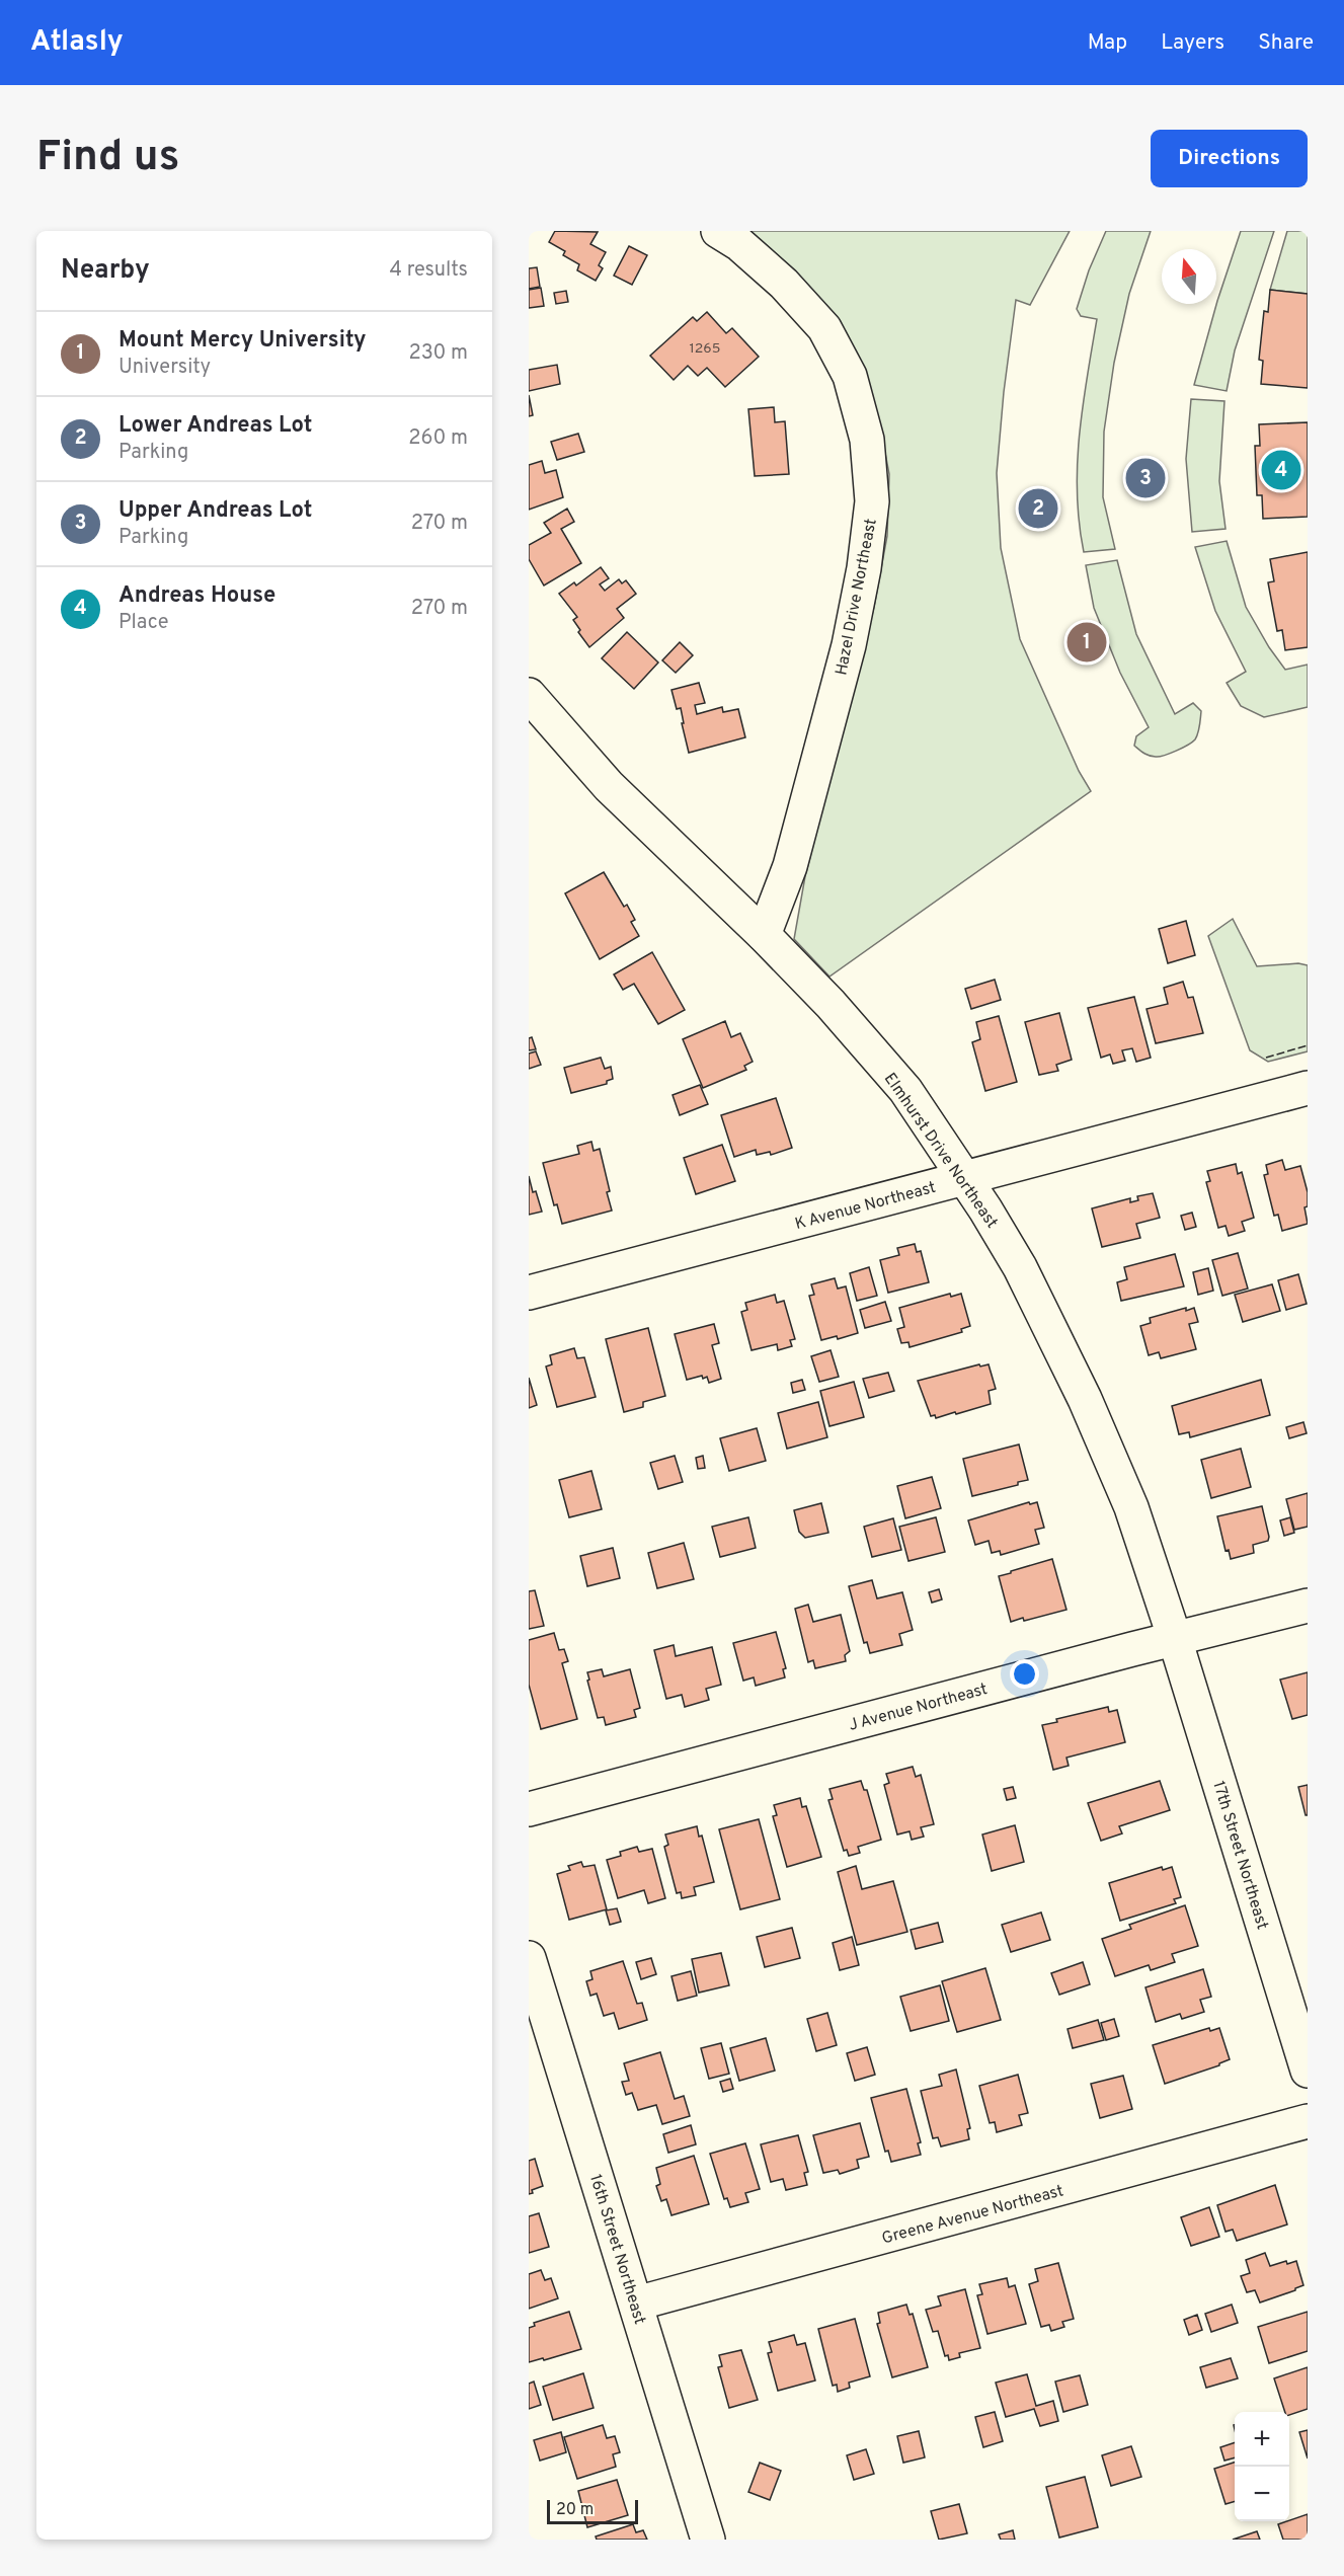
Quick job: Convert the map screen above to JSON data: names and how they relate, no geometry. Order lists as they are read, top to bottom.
{
  "streets": {
    "street": [
      "Hazel Drive Northeast",
      "Elmhurst Drive Northeast",
      "K Avenue Northeast",
      "J Avenue Northeast",
      "17th Street Northeast",
      "Greene Avenue Northeast",
      "16th Street Northeast"
    ]
  },
  "crossings": [
    ["Hazel Drive Northeast", "Elmhurst Drive Northeast"],
    ["Elmhurst Drive Northeast", "K Avenue Northeast"],
    ["Elmhurst Drive Northeast", "J Avenue Northeast"],
    ["Elmhurst Drive Northeast", "17th Street Northeast"],
    ["J Avenue Northeast", "17th Street Northeast"],
    ["Greene Avenue Northeast", "16th Street Northeast"]
  ],
  "house_numbers": ["1265"],
  "scale_bar": "20 m",
  "north": "top",
  "page": {
    "header": "Atlasly",
    "nav": ["Map", "Layers", "Share"],
    "buttons": "Directions",
    "title": "Find us",
    "heading": ["Nearby", "4 results"],
    "list": [
      {
        "mark": "1",
        "name": "Mount Mercy University",
        "note": "University",
        "value": "230 m"
      },
      {
        "mark": "2",
        "name": "Lower Andreas Lot",
        "note": "Parking",
        "value": "260 m"
      },
      {
        "mark": "3",
        "name": "Upper Andreas Lot",
        "note": "Parking",
        "value": "270 m"
      },
      {
        "mark": "4",
        "name": "Andreas House",
        "note": "Place",
        "value": "270 m"
      }
    ],
    "pins": [
      "4",
      "3",
      "2",
      "1"
    ],
    "map_buttons": ["+", "−"],
    "scale": "20 m"
  }
}
